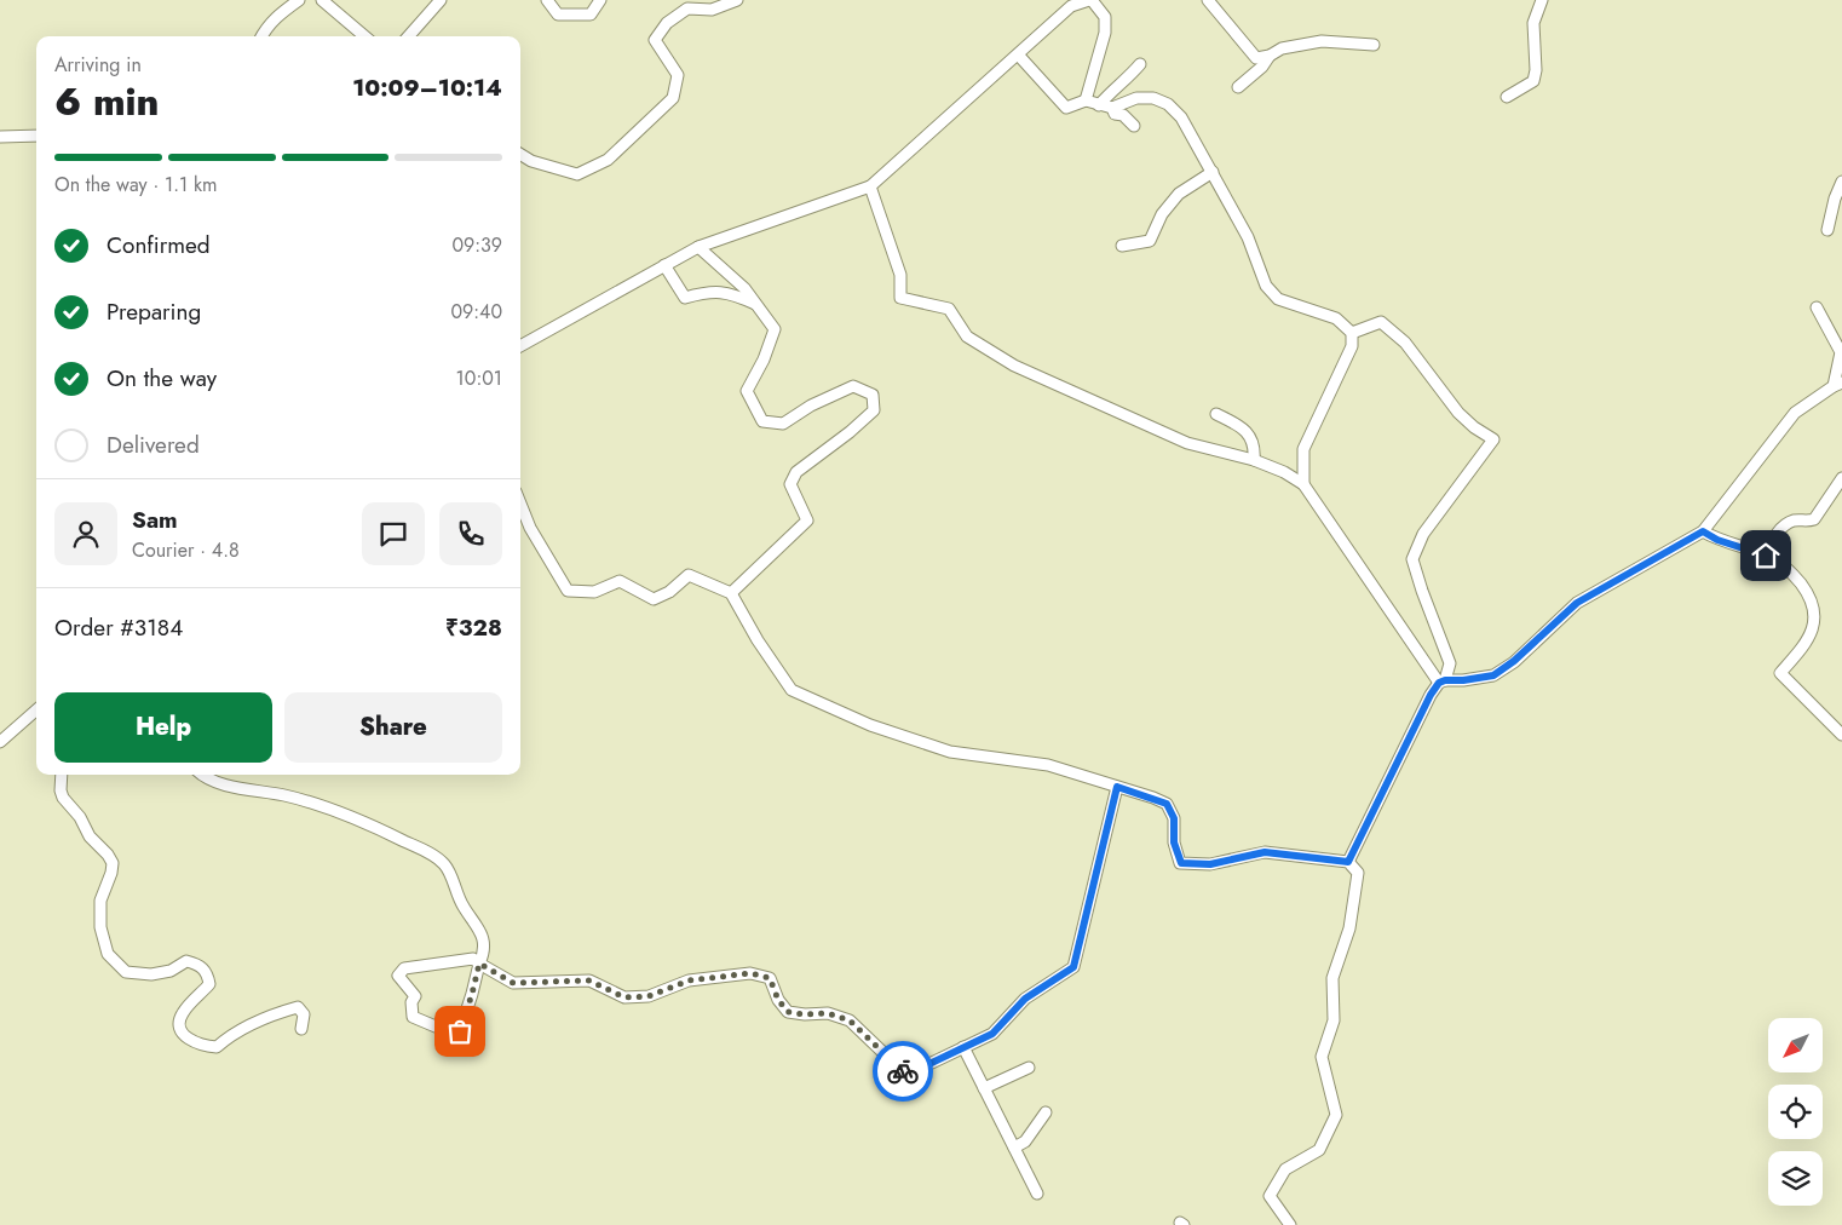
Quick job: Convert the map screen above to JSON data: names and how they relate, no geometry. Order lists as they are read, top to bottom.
{
  "north": "bottom left",
  "page": {
    "heading": ["6 min", "Arriving in", "10:09–10:14"],
    "panel": [
      "Sam",
      "Courier · 4.8",
      "Order #3184",
      "₹328"
    ],
    "bar": "On the way · 1.1 km",
    "list": [
      ["Confirmed", "09:39"],
      ["Preparing", "09:40"],
      ["On the way", "10:01"],
      "Delivered"
    ],
    "buttons": ["Help", "Share"]
  }
}
